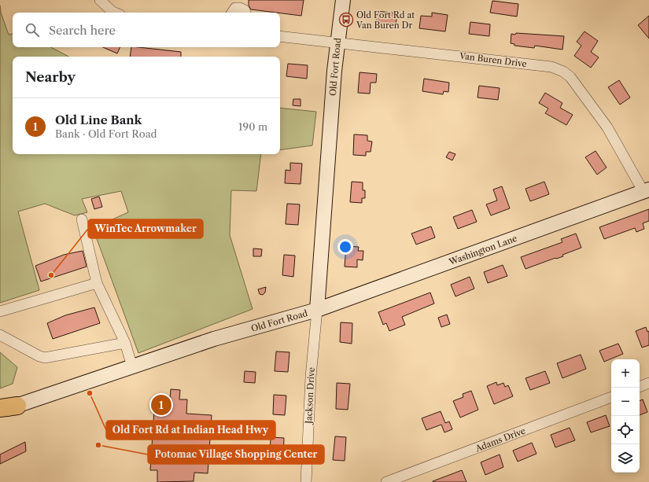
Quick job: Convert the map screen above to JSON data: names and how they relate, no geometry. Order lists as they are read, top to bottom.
{
  "streets": {
    "main road": ["Old Fort Road", "Washington Lane"],
    "street": ["Van Buren Drive", "Jackson Drive", "Adams Drive"]
  },
  "crossings": [
    ["Van Buren Drive", "Old Fort Road"],
    ["Van Buren Drive", "Washington Lane"],
    ["Old Fort Road", "Washington Lane"],
    ["Old Fort Road", "Jackson Drive"],
    ["Washington Lane", "Jackson Drive"]
  ],
  "places": {
    "bus stop": ["Old Fort Rd at Van Buren Dr"],
    "other": ["WinTec Arrowmaker", "Old Fort Rd at Indian Head Hwy", "Potomac Village Shopping Center"]
  },
  "page": {
    "search": "Search here",
    "heading": "Nearby",
    "list": [
      {
        "mark": "1",
        "name": "Old Line Bank",
        "note": "Bank · Old Fort Road",
        "value": "190 m"
      }
    ],
    "map_buttons": ["+", "−"],
    "pins": "1"
  }
}
